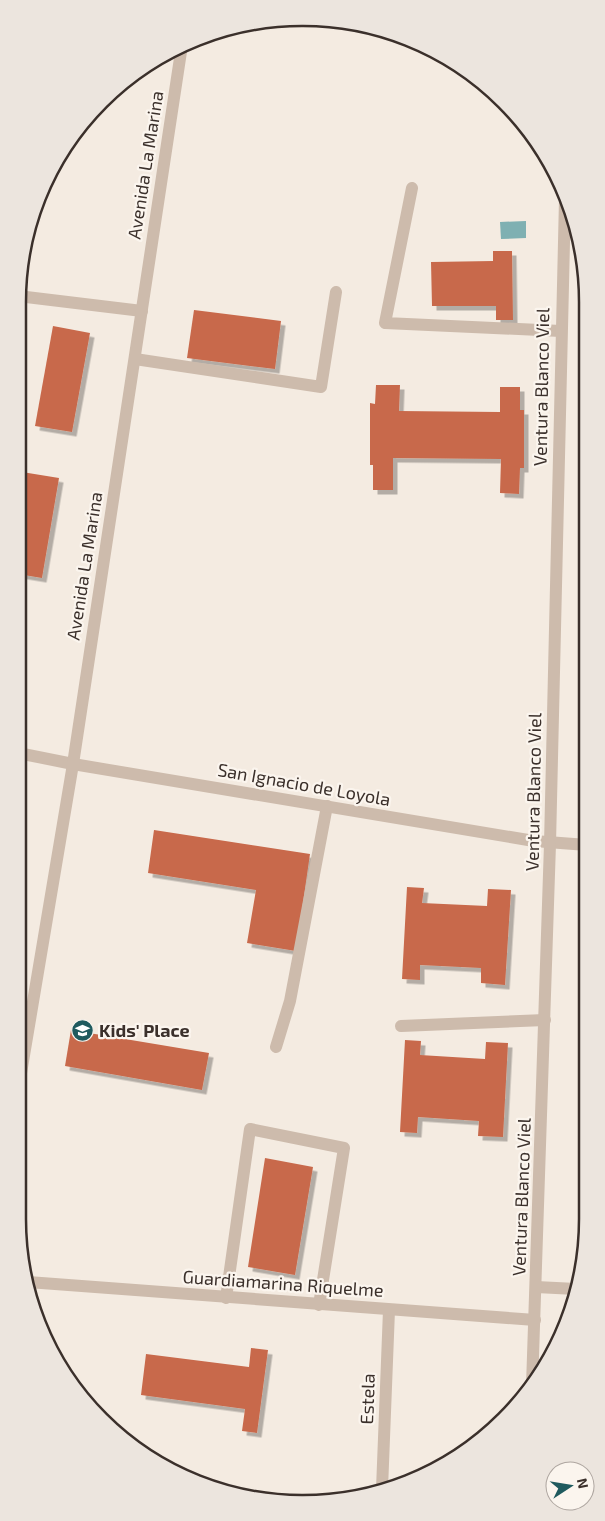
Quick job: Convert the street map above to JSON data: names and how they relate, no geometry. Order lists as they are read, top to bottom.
{
  "streets": {
    "street": [
      "Avenida La Marina",
      "Ventura Blanco Viel",
      "San Ignacio de Loyola",
      "Guardiamarina Riquelme",
      "Estela"
    ]
  },
  "crossings": [
    ["Avenida La Marina", "San Ignacio de Loyola"],
    ["Ventura Blanco Viel", "San Ignacio de Loyola"],
    ["Ventura Blanco Viel", "Guardiamarina Riquelme"],
    ["Guardiamarina Riquelme", "Estela"]
  ],
  "places": {
    "school or university": ["Kids' Place"]
  },
  "north": "right"
}
